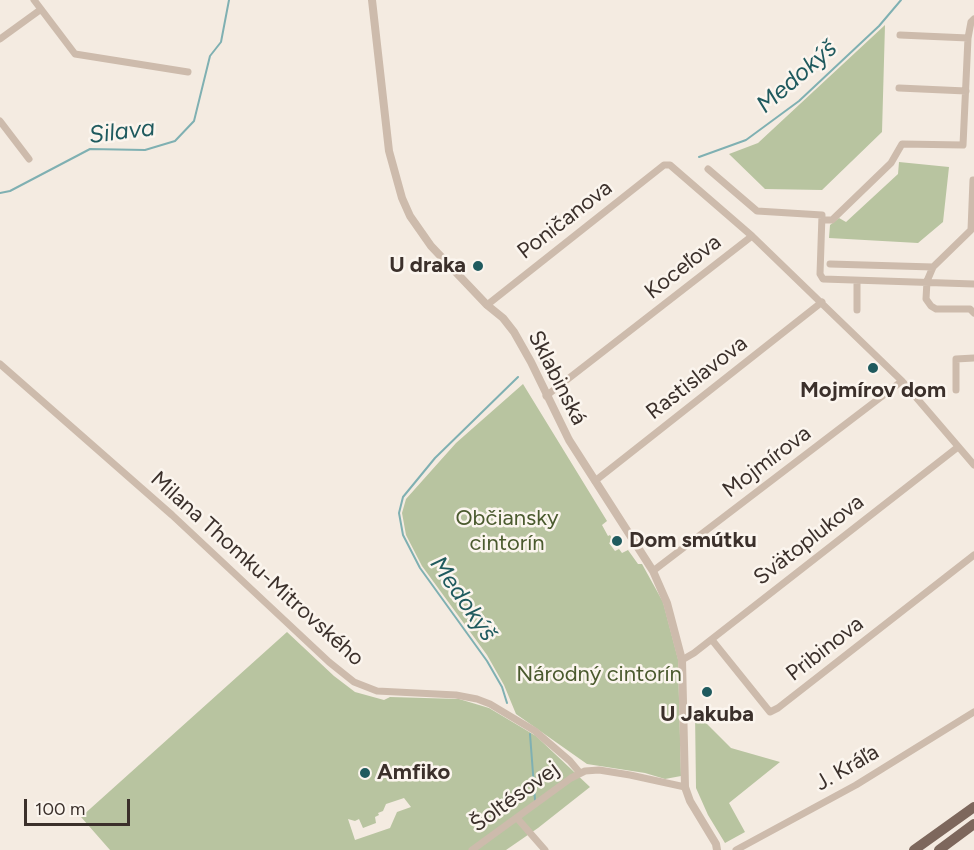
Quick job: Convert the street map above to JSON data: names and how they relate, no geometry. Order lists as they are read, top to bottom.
{
  "streets": {
    "street": [
      "Poničanova",
      "Koceľova",
      "Sklabinská",
      "Rastislavova",
      "Mojmírova",
      "Svätoplukova",
      "Milana Thomku-Mitrovského",
      "Pribinova",
      "J. Kráľa",
      "Šoltésovej"
    ]
  },
  "crossings": [
    ["Poničanova", "Koceľova"],
    ["Poničanova", "Sklabinská"],
    ["Koceľova", "Sklabinská"],
    ["Sklabinská", "Rastislavova"],
    ["Sklabinská", "Mojmírova"],
    ["Sklabinská", "Svätoplukova"],
    ["Sklabinská", "Šoltésovej"],
    ["Svätoplukova", "Pribinova"],
    ["Milana Thomku-Mitrovského", "Šoltésovej"]
  ],
  "water": ["Medokýš", "Silava"],
  "parks": ["Občiansky cintorín", "Národný cintorín"],
  "places": [
    "U draka",
    "Mojmírov dom",
    "Dom smútku",
    "U Jakuba",
    "Amfiko"
  ],
  "scale_bar": "100 m"
}
